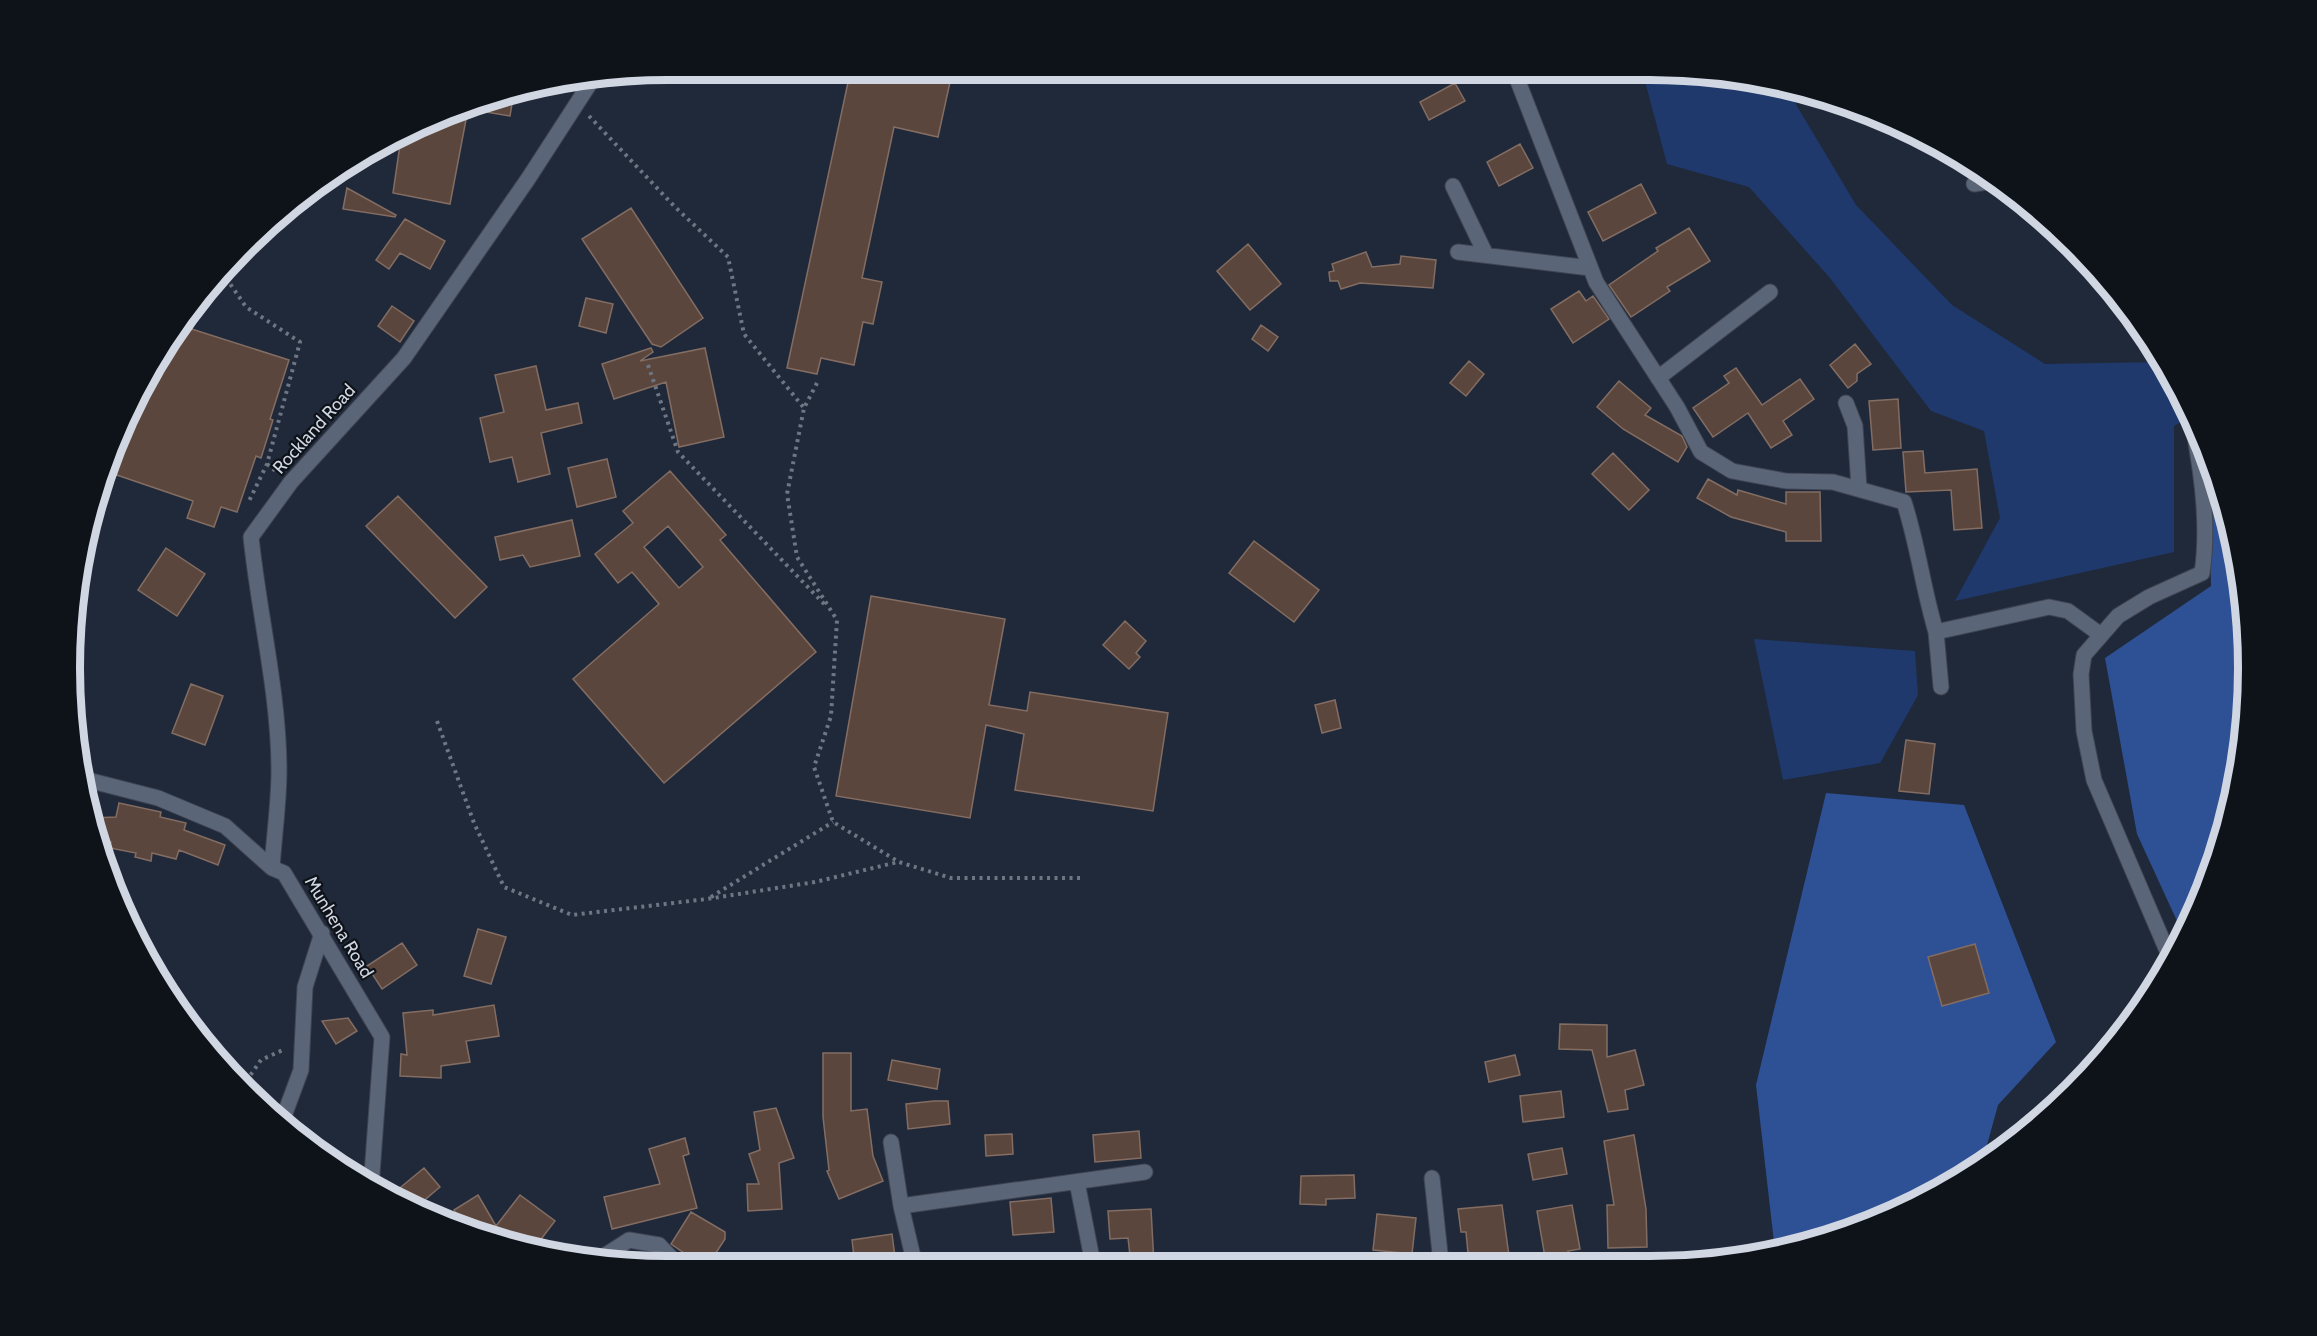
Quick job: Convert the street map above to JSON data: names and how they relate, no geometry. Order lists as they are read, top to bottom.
{
  "streets": {
    "street": ["Rockland Road", "Munhena Road"]
  },
  "crossings": [
    ["Rockland Road", "Munhena Road"]
  ]
}
